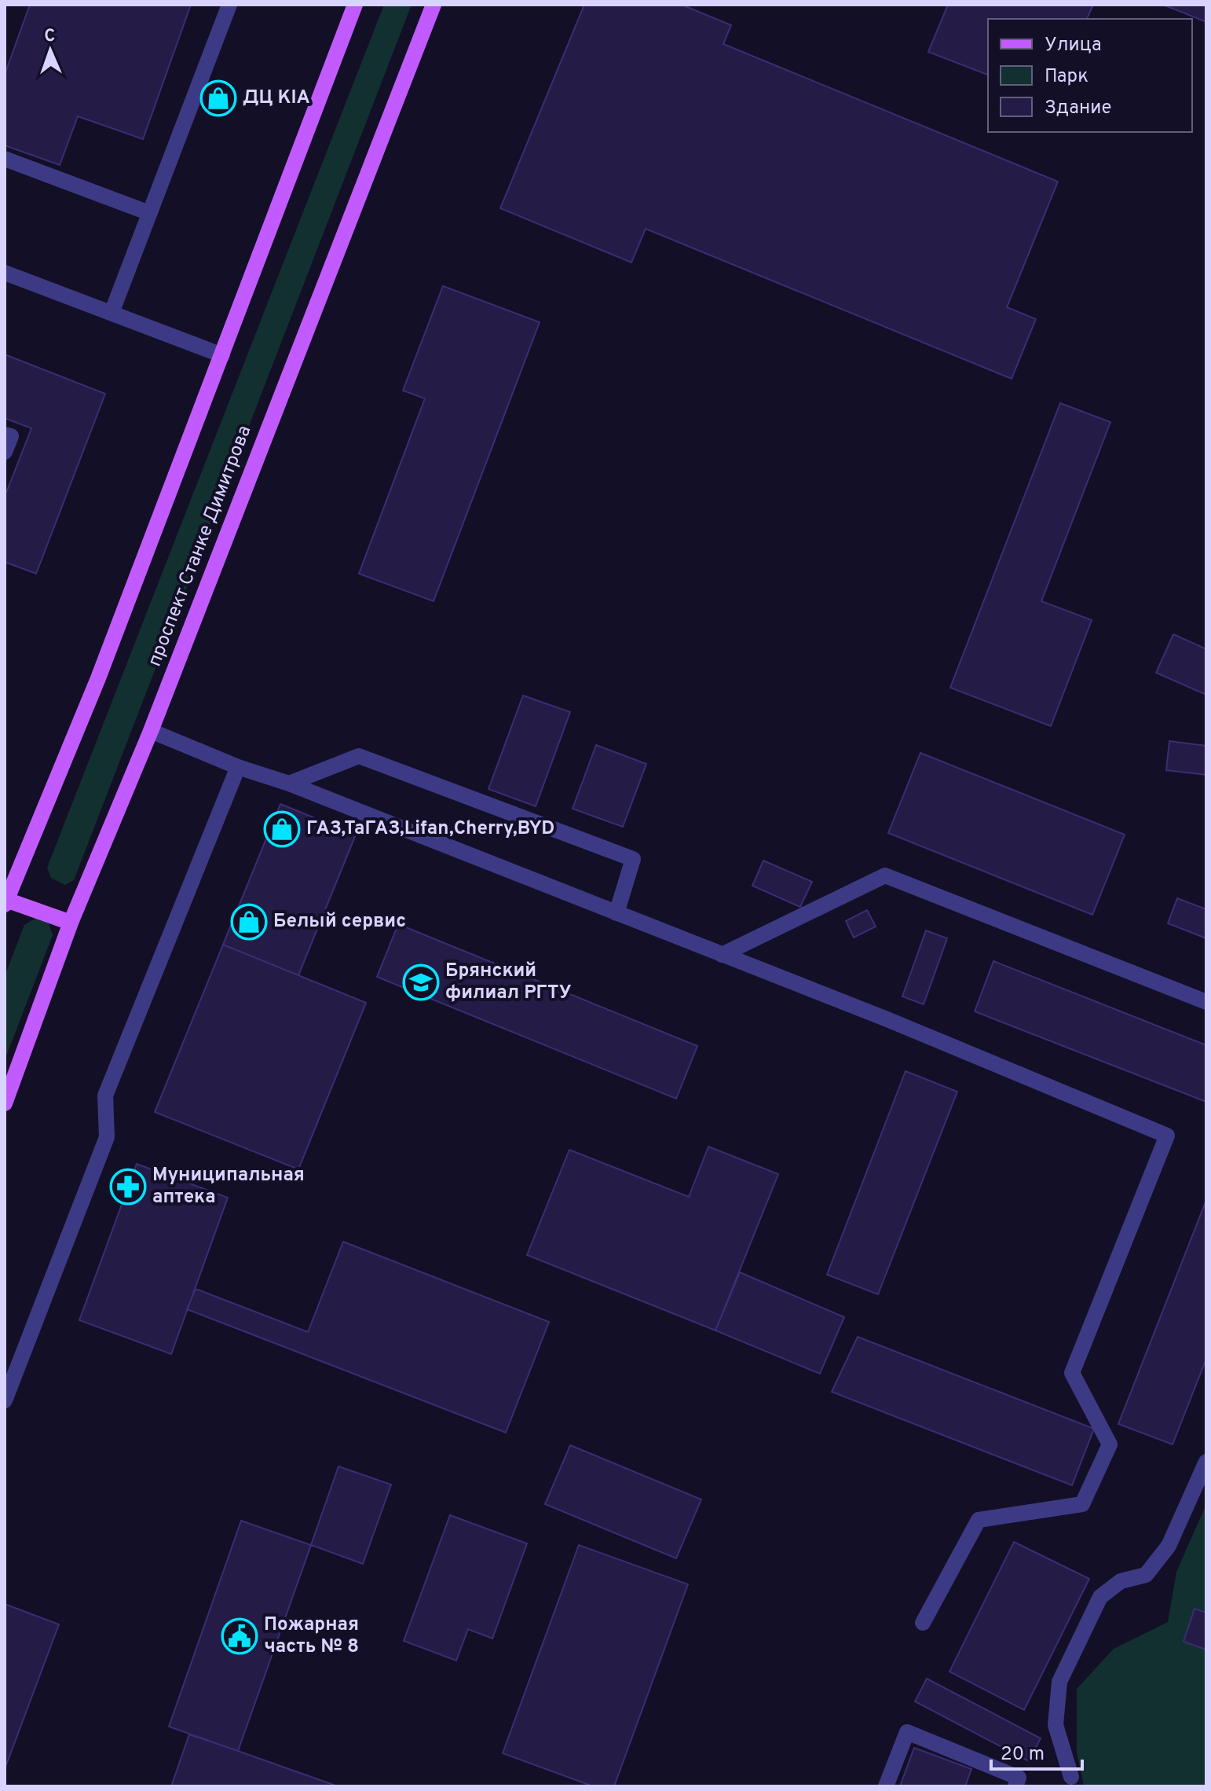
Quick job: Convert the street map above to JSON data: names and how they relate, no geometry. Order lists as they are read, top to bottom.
{
  "streets": {
    "main road": ["проспект Станке Димитрова"]
  },
  "places": {
    "shop": ["ДЦ KIA", "ГАЗ,ТаГАЗ,Lifan,Cherry,BYD", "Белый сервис"],
    "school or university": ["Брянский филиал РГТУ"],
    "pharmacy": ["Муниципальная аптека"],
    "public building": ["Пожарная часть № 8"]
  },
  "legend": ["Улица", "Парк", "Здание"],
  "scale_bar": "20 m",
  "north": "top"
}
